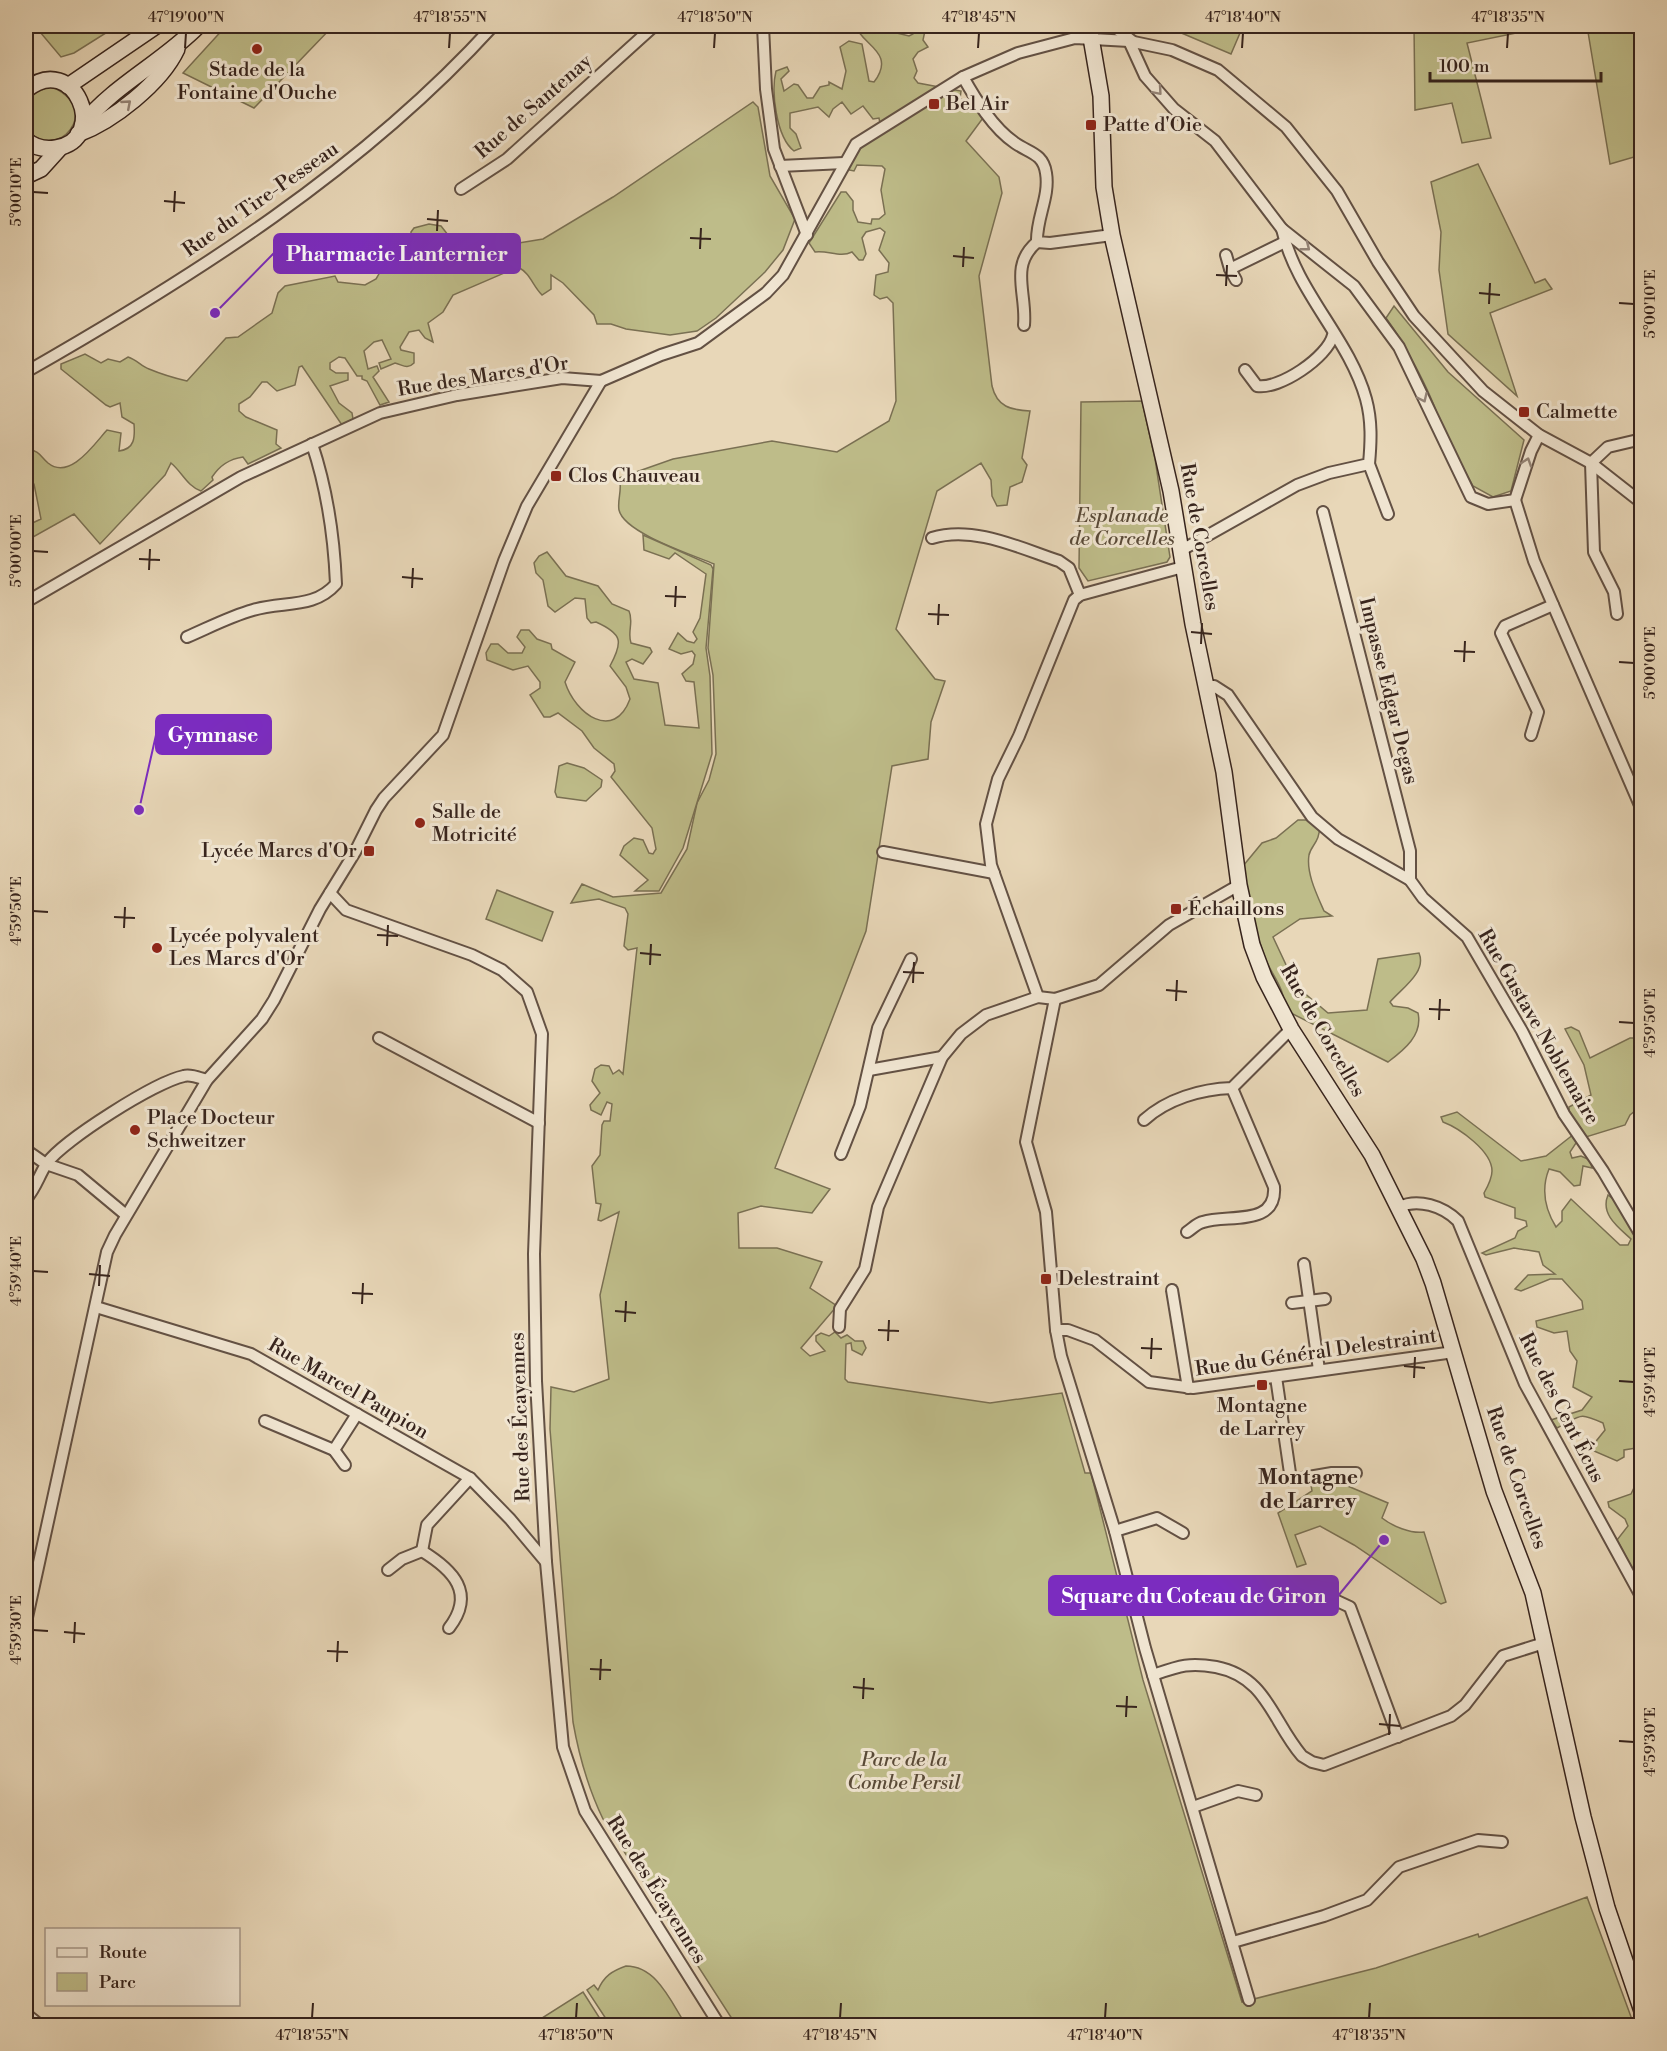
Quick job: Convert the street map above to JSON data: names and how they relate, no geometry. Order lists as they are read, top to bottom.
{
  "streets": {
    "main road": ["Rue de Corcelles"],
    "street": [
      "Rue de Santenay",
      "Rue du Tire-Pesseau",
      "Rue des Marcs d'Or",
      "Impasse Edgar Degas",
      "Rue Gustave Noblemaire",
      "Rue du Général Delestraint",
      "Rue Marcel Paupion",
      "Rue des Cent Écus",
      "Rue des Écayennes"
    ]
  },
  "crossings": [
    ["Rue des Marcs d'Or", "Rue de Corcelles"],
    ["Rue de Corcelles", "Rue Gustave Noblemaire"],
    ["Rue de Corcelles", "Rue du Général Delestraint"],
    ["Rue de Corcelles", "Rue des Cent Écus"],
    ["Impasse Edgar Degas", "Rue Gustave Noblemaire"],
    ["Rue Marcel Paupion", "Rue des Écayennes"]
  ],
  "districts": ["Montagne de Larrey"],
  "parks": ["Esplanade de Corcelles", "Parc de la Combe Persil"],
  "places": {
    "other": [
      "Stade de la Fontaine d'Ouche",
      "Pharmacie Lanternier",
      "Gymnase",
      "Salle de Motricité",
      "Lycée polyvalent Les Marcs d'Or",
      "Place Docteur Schweitzer",
      "Square du Coteau de Giron"
    ],
    "transit": [
      "Bel Air",
      "Patte d'Oie",
      "Calmette",
      "Clos Chauveau",
      "Lycée Marcs d'Or",
      "Échaillons",
      "Delestraint",
      "Montagne de Larrey"
    ]
  },
  "legend": ["Route", "Parc"],
  "scale_bar": "100 m",
  "coordinates": [
    "47°19'00\"N",
    "47°18'55\"N",
    "47°18'50\"N",
    "47°18'45\"N",
    "47°18'40\"N",
    "47°18'35\"N",
    "5°00'10\"E",
    "5°00'00\"E",
    "4°59'50\"E",
    "4°59'40\"E",
    "4°59'30\"E"
  ]
}
